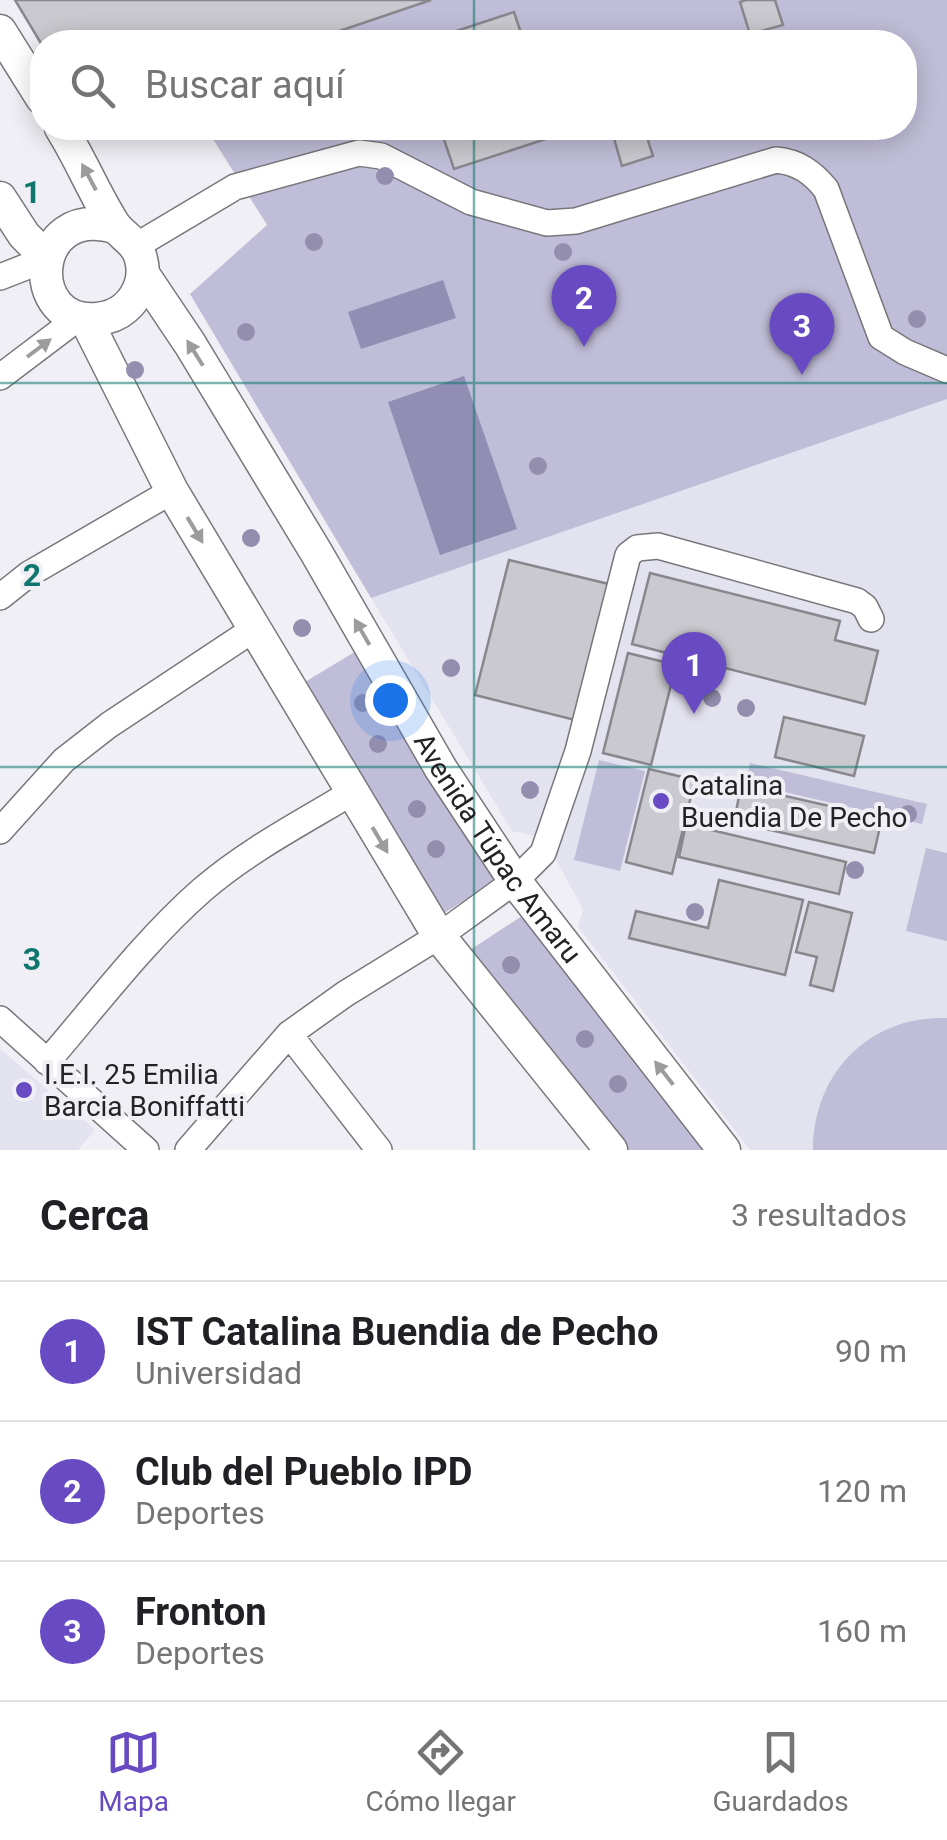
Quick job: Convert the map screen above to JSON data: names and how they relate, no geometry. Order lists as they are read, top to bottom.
{
  "streets": {
    "main road": ["Avenida Túpac Amaru"]
  },
  "places": ["Catalina Buendia De Pecho", "I.E.I. 25 Emilia Barcia Boniffatti"],
  "page": {
    "search": "Buscar aquí",
    "pins": ["2", "3", "1"],
    "heading": ["Cerca", "3 resultados"],
    "list": [
      {
        "mark": "1",
        "name": "IST Catalina Buendia de Pecho",
        "note": "Universidad",
        "value": "90 m"
      },
      {
        "mark": "2",
        "name": "Club del Pueblo IPD",
        "note": "Deportes",
        "value": "120 m"
      },
      {
        "mark": "3",
        "name": "Fronton",
        "note": "Deportes",
        "value": "160 m"
      }
    ],
    "nav": ["Mapa", "Cómo llegar", "Guardados"]
  },
  "grid": {
    "rows": ["1", "2", "3"]
  }
}
